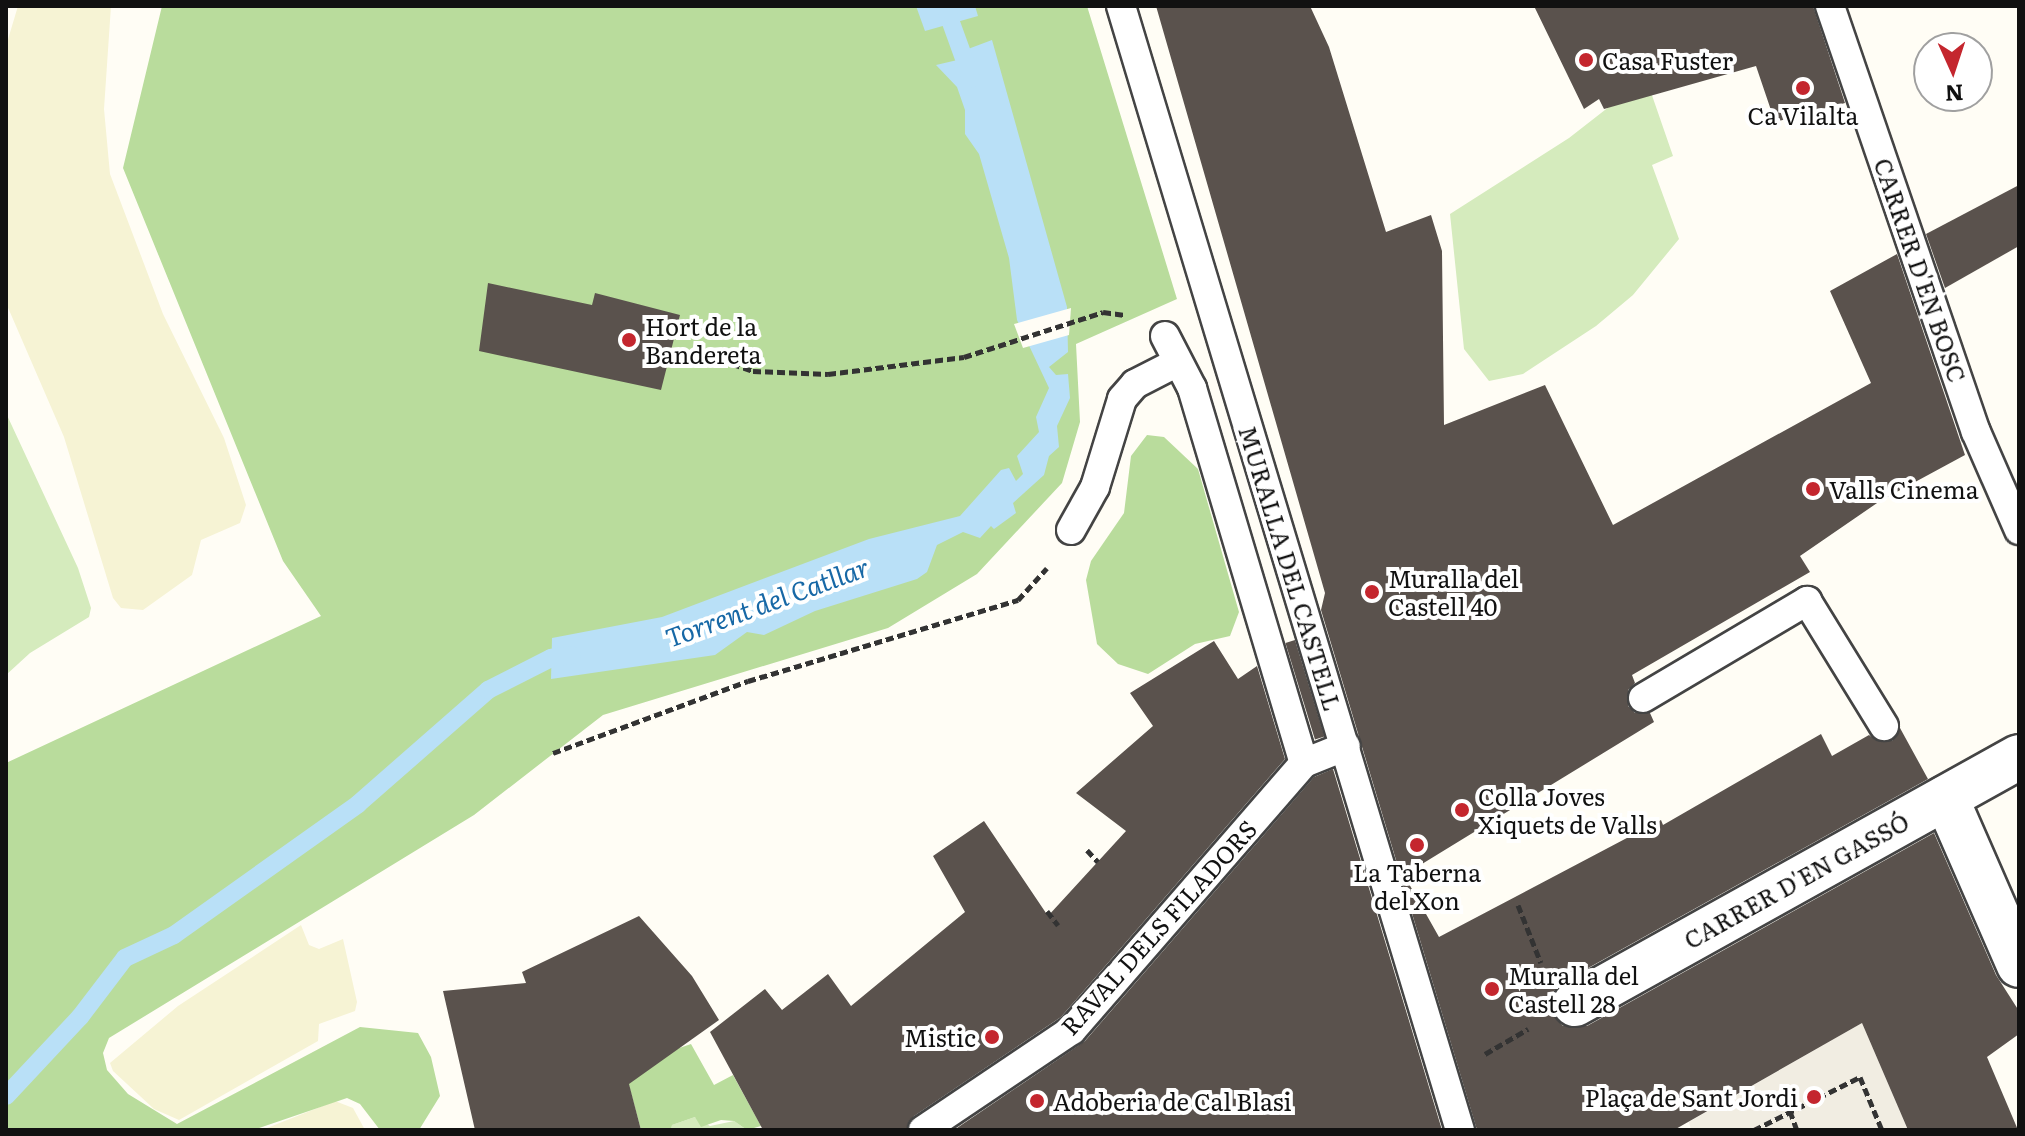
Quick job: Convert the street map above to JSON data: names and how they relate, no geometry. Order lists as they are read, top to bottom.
{
  "streets": {
    "street": ["CARRER D'EN GASSÓ"],
    "lane": ["CARRER D'EN BOSC", "MURALLA DEL CASTELL", "RAVAL DELS FILADORS"]
  },
  "crossings": [
    ["MURALLA DEL CASTELL", "RAVAL DELS FILADORS"]
  ],
  "water": ["Torrent del Catllar"],
  "places": [
    "Casa Fuster",
    "Ca Vilalta",
    "Hort de la Bandereta",
    "Valls Cinema",
    "Muralla del Castell 40",
    "Colla Joves Xiquets de Valls",
    "La Taberna del Xon",
    "Muralla del Castell 28",
    "Mistic",
    "Plaça de Sant Jordi",
    "Adoberia de Cal Blasi"
  ],
  "north": "bottom"
}
